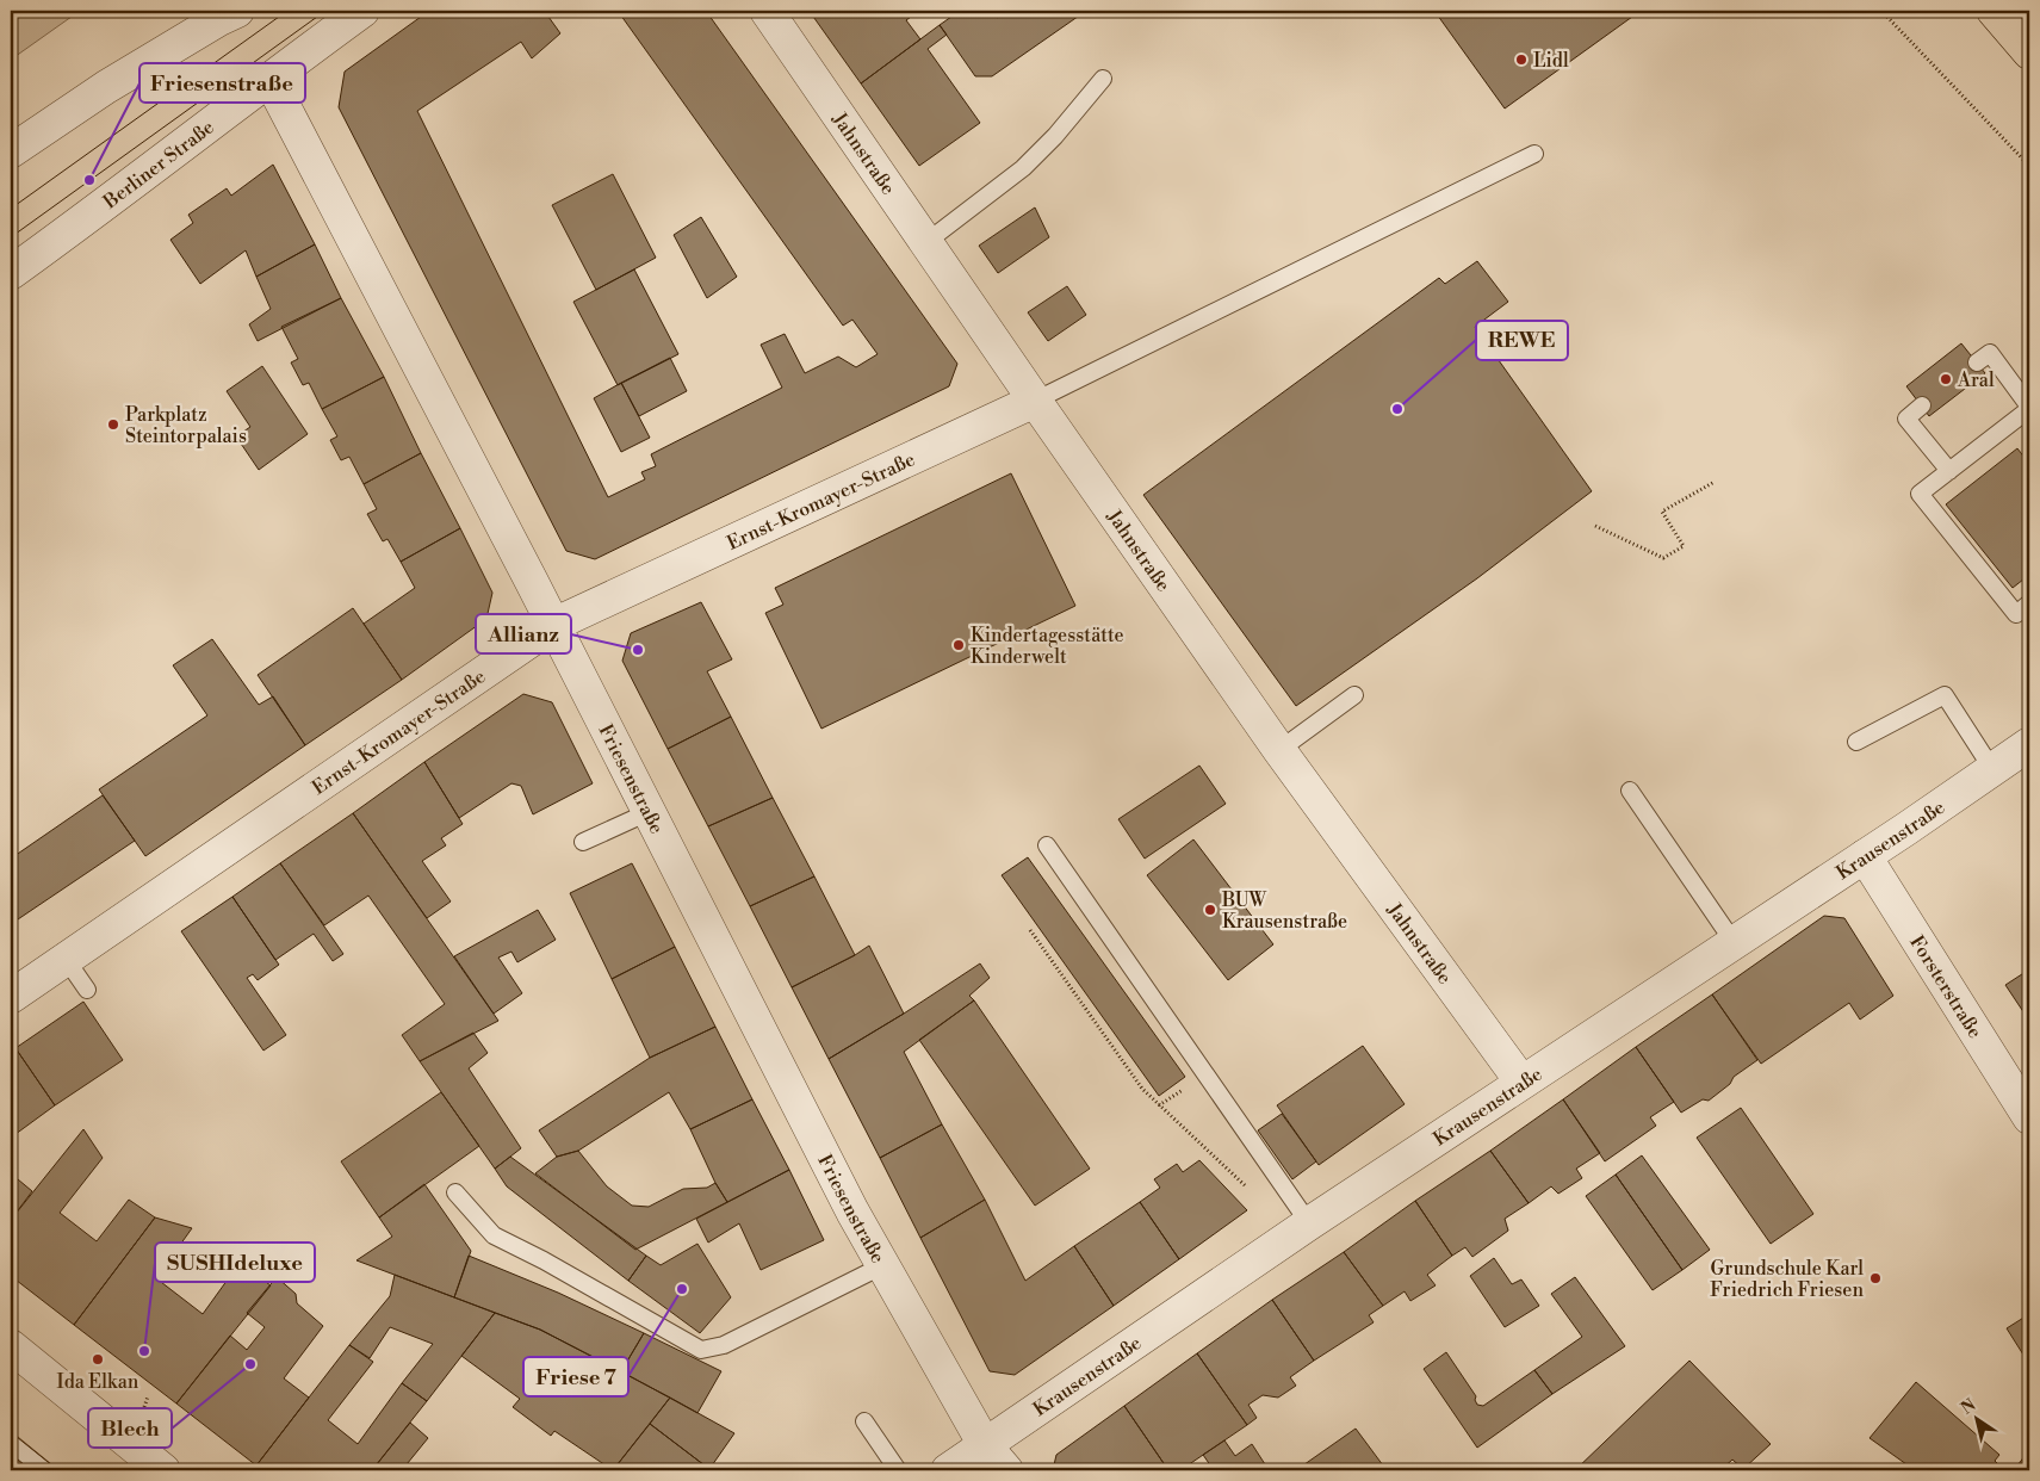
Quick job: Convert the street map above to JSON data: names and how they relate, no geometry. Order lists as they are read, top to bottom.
{
  "streets": {
    "street": [
      "Jahnstraße",
      "Berliner Straße",
      "Ernst-Kromayer-Straße",
      "Friesenstraße",
      "Krausenstraße",
      "Forsterstraße"
    ]
  },
  "crossings": [
    ["Jahnstraße", "Ernst-Kromayer-Straße"],
    ["Jahnstraße", "Krausenstraße"],
    ["Berliner Straße", "Friesenstraße"],
    ["Ernst-Kromayer-Straße", "Friesenstraße"],
    ["Friesenstraße", "Krausenstraße"],
    ["Krausenstraße", "Forsterstraße"]
  ],
  "places": [
    "Lidl",
    "Friesenstraße",
    "Aral",
    "REWE",
    "Parkplatz Steintorpalais",
    "Kindertagesstätte Kinderwelt",
    "Allianz",
    "BUW Krausenstraße",
    "Grundschule Karl Friedrich Friesen",
    "Friese 7",
    "SUSHIdeluxe",
    "Ida Elkan",
    "Blech"
  ],
  "north": "top left"
}
